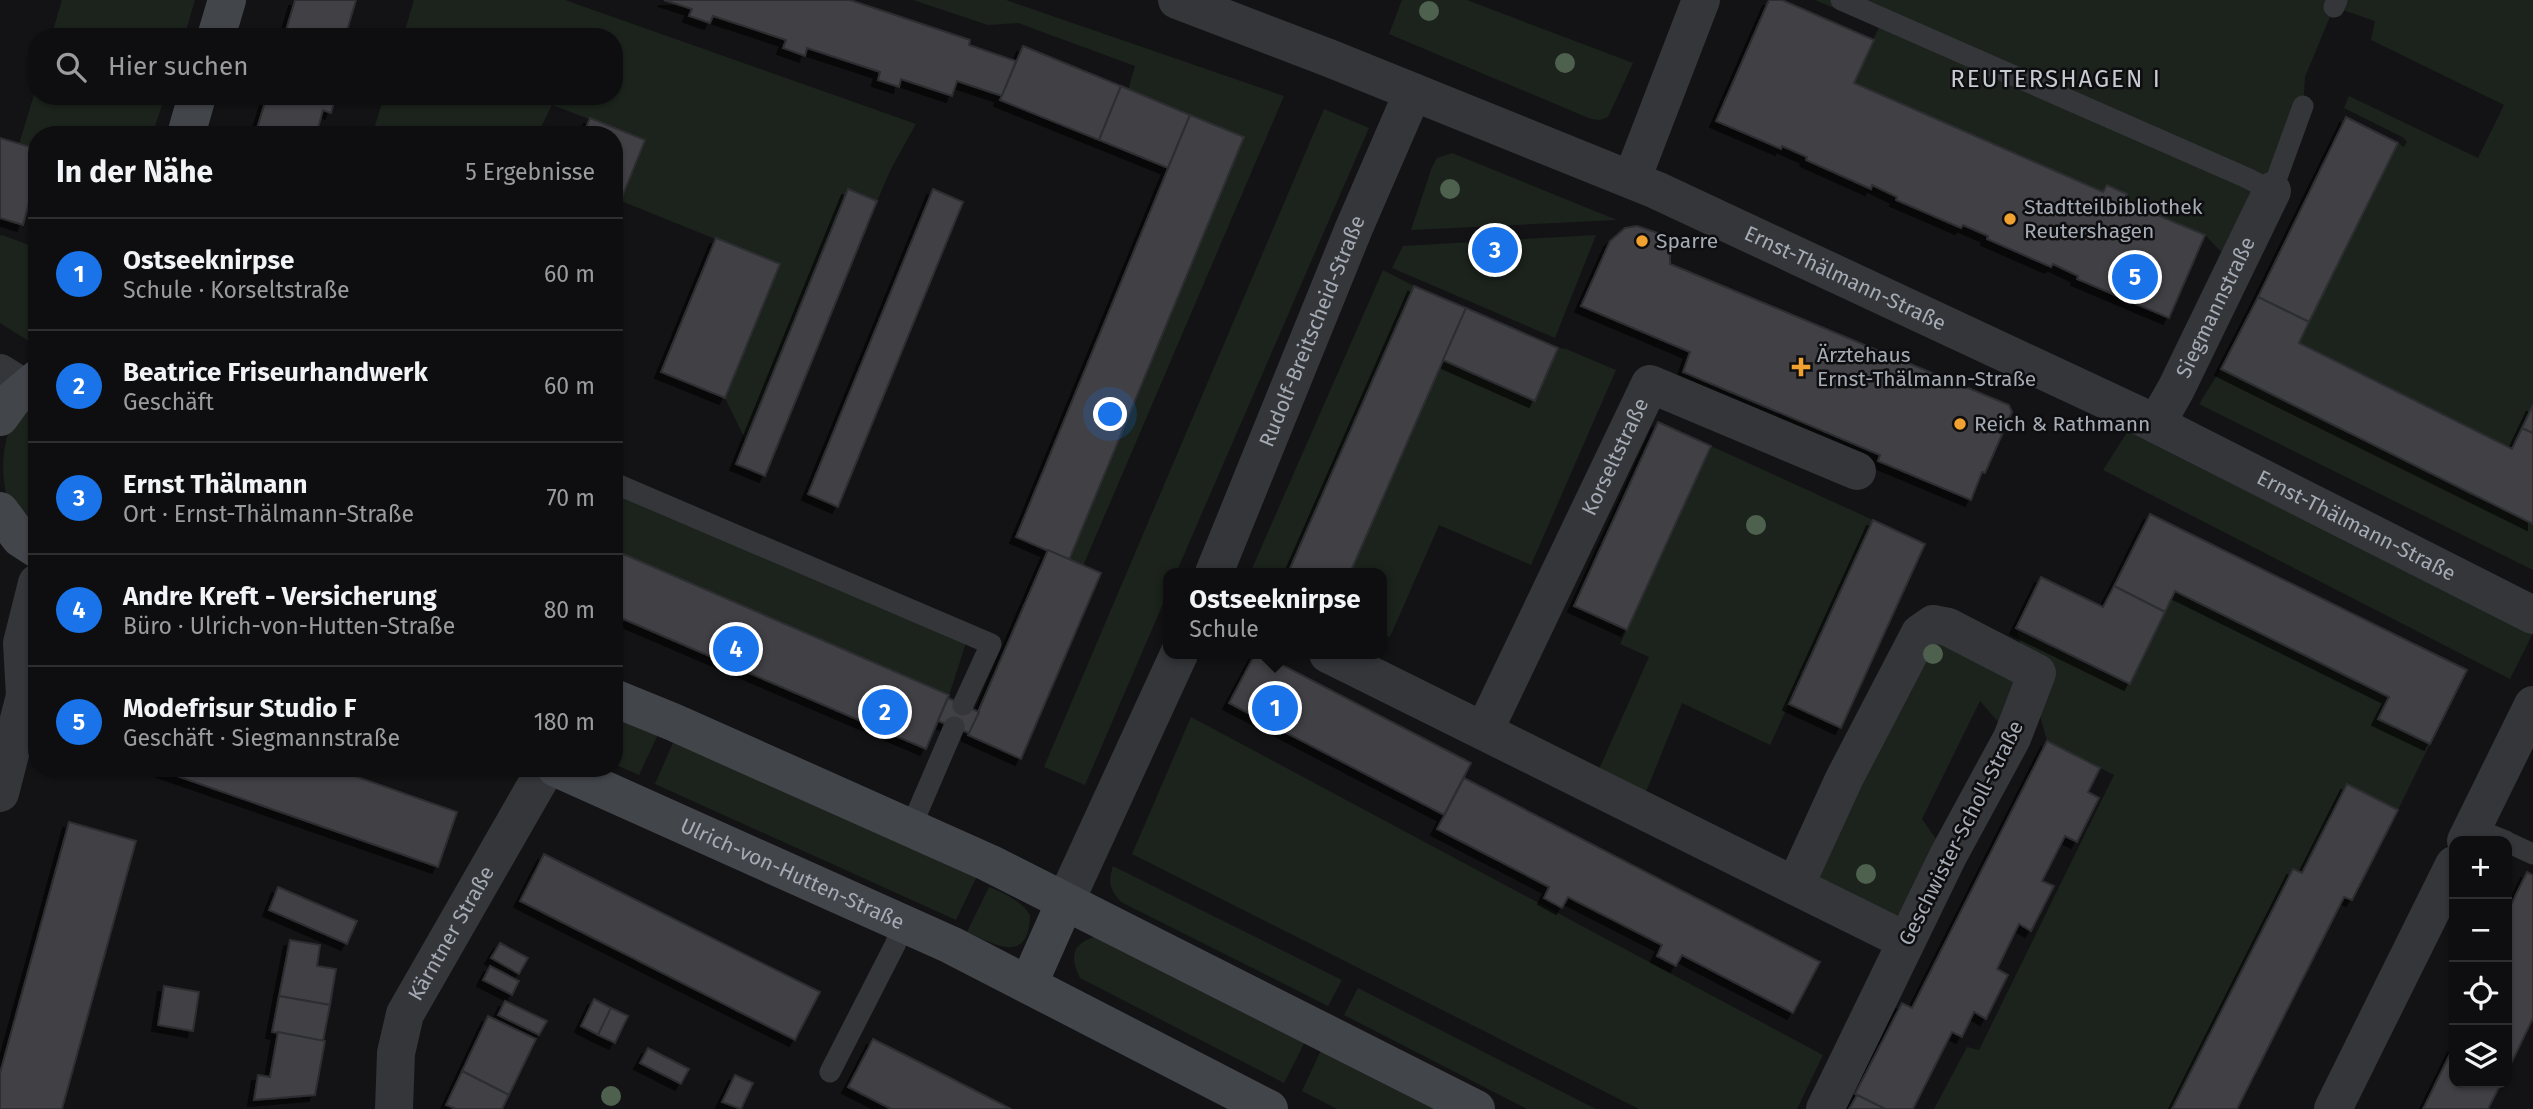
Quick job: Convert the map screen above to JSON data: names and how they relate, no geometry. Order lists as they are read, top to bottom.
{
  "streets": {
    "street": [
      "Ernst-Thälmann-Straße",
      "Siegmannstraße",
      "Rudolf-Breitscheid-Straße",
      "Korseltstraße",
      "Geschwister-Scholl-Straße",
      "Ulrich-von-Hutten-Straße",
      "Kärntner Straße"
    ]
  },
  "crossings": [
    ["Ernst-Thälmann-Straße", "Siegmannstraße"],
    ["Ernst-Thälmann-Straße", "Rudolf-Breitscheid-Straße"]
  ],
  "districts": ["REUTERSHAGEN I"],
  "places": {
    "other": ["Stadtteilbibliothek Reutershagen", "Sparre", "Reich & Rathmann"],
    "health": ["Ärztehaus Ernst-Thälmann-Straße"]
  },
  "page": {
    "search": "Hier suchen",
    "heading": ["In der Nähe", "5 Ergebnisse"],
    "list": [
      {
        "mark": "1",
        "name": "Ostseeknirpse",
        "note": "Schule · Korseltstraße",
        "value": "60 m"
      },
      {
        "mark": "2",
        "name": "Beatrice Friseurhandwerk",
        "note": "Geschäft",
        "value": "60 m"
      },
      {
        "mark": "3",
        "name": "Ernst Thälmann",
        "note": "Ort · Ernst-Thälmann-Straße",
        "value": "70 m"
      },
      {
        "mark": "4",
        "name": "Andre Kreft - Versicherung",
        "note": "Büro · Ulrich-von-Hutten-Straße",
        "value": "80 m"
      },
      {
        "mark": "5",
        "name": "Modefrisur Studio F",
        "note": "Geschäft · Siegmannstraße",
        "value": "180 m"
      }
    ],
    "pins": [
      "3",
      "5",
      "4",
      "1",
      "2"
    ],
    "popup": ["Ostseeknirpse", "Schule"],
    "map_buttons": ["+", "−"]
  }
}
